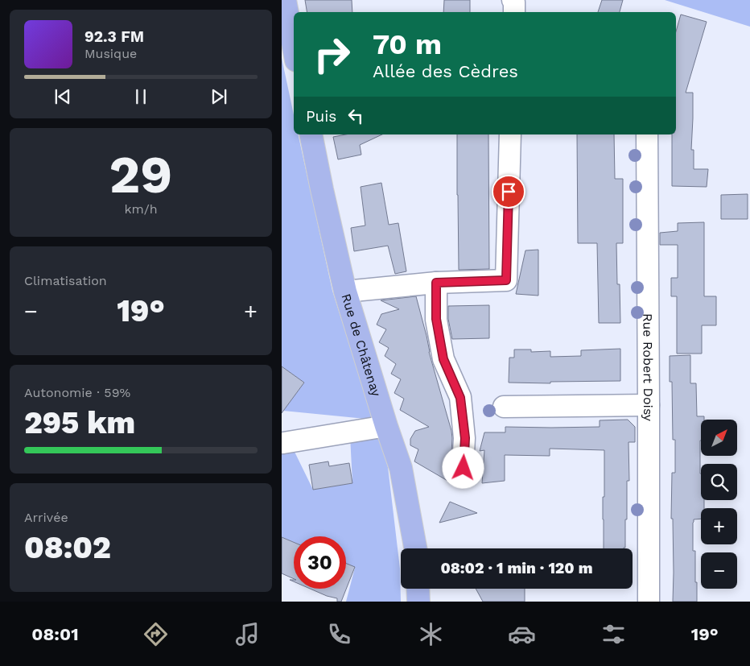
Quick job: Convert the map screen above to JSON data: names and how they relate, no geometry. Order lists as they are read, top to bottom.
{
  "streets": {
    "main road": ["Rue de Châtenay"],
    "street": ["Rue Robert Doisy"]
  },
  "north": "top right",
  "page": {
    "turn": ["70 m", "Allée des Cèdres"],
    "song": ["92.3 FM", "Musique"],
    "then": "Puis",
    "tile": [
      ["29", "km/h"],
      "Climatisation",
      ["Autonomie · 59%", "295 km"],
      ["Arrivée", "08:02"]
    ],
    "heat": ["−", "19°", "+"],
    "map_buttons": ["+", "−"],
    "limit": "30",
    "trip": "08:02 · 1 min · 120 m",
    "tabs": ["08:01", "19°"]
  }
}
